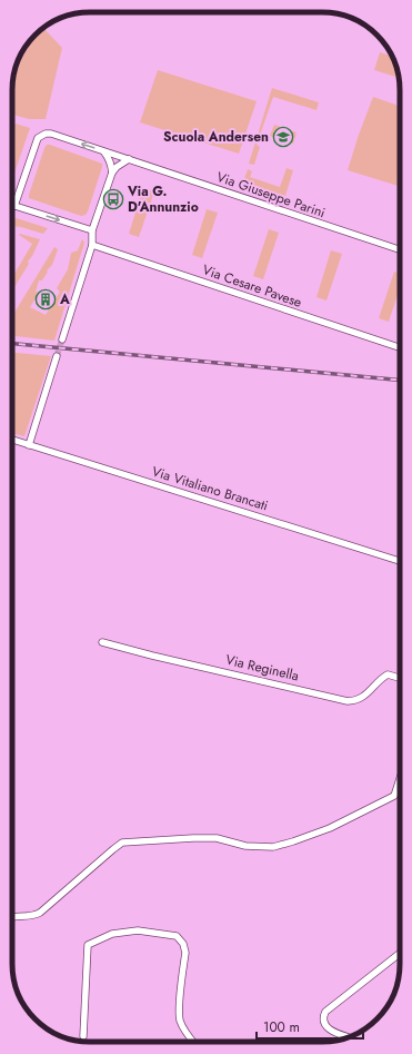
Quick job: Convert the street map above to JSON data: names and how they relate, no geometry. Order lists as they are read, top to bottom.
{
  "streets": {
    "street": [
      "Via Giuseppe Parini",
      "Via Cesare Pavese",
      "Via Vitaliano Brancati",
      "Via Reginella"
    ]
  },
  "places": {
    "school or university": ["Scuola Andersen"],
    "bus stop": ["Via G. D'Annunzio"],
    "building": ["A"]
  },
  "scale_bar": "100 m"
}
